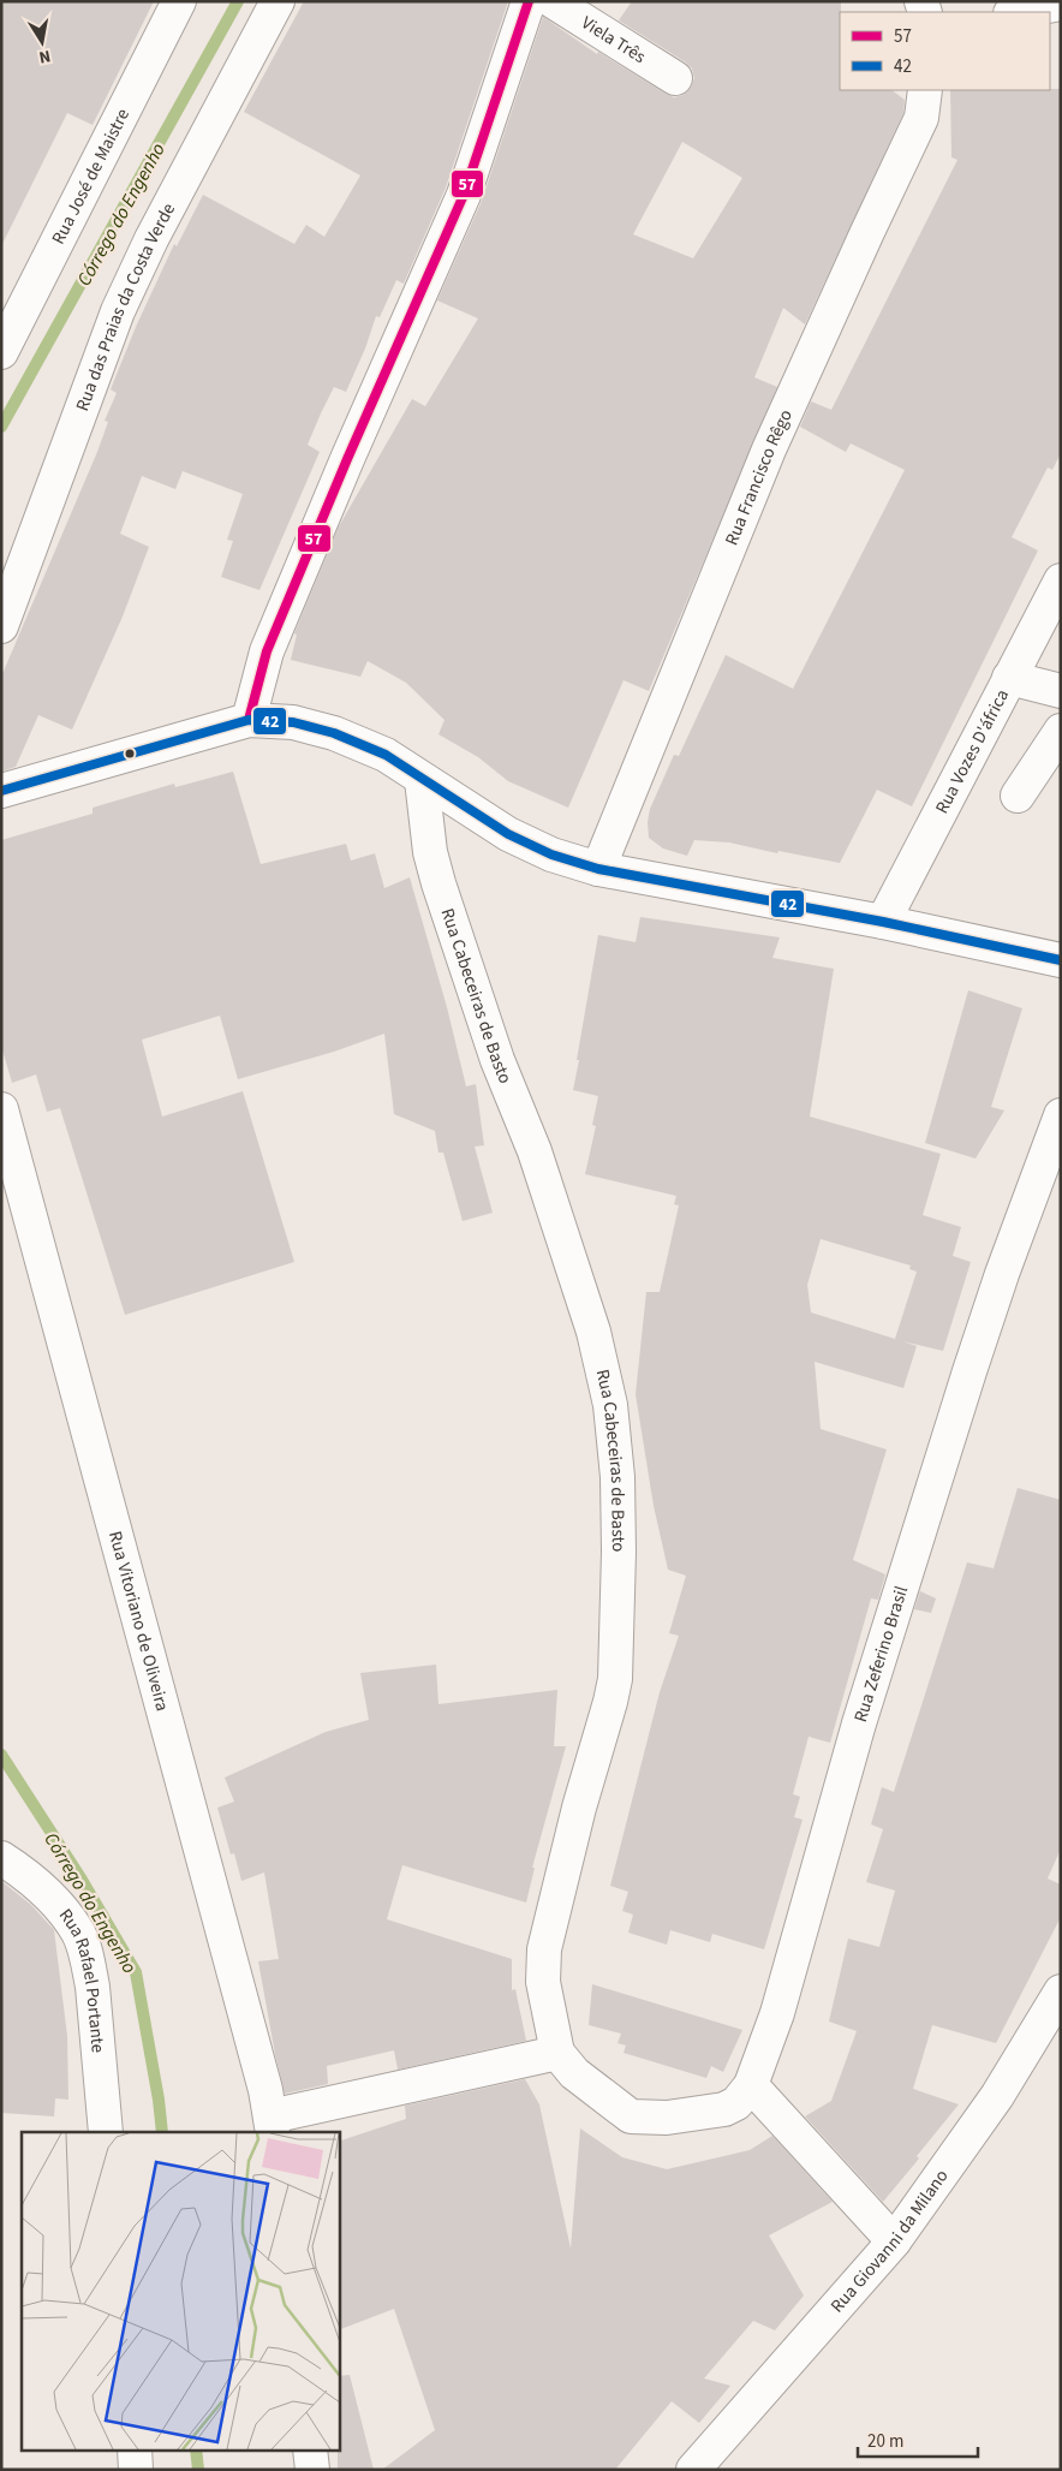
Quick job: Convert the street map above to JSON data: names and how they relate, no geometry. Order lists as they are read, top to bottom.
{
  "streets": {
    "street": [
      "Viela Três",
      "Rua José de Maistre",
      "Rua das Praias da Costa Verde",
      "Rua Francisco Rêgo",
      "Rua Vozes D'áfrica",
      "Rua Cabeceiras de Basto",
      "Rua Vitoriano de Oliveira",
      "Rua Zeferino Brasil",
      "Rua Rafael Portante",
      "Rua Giovanni da Milano"
    ]
  },
  "crossings": [
    ["Rua Cabeceiras de Basto", "Rua Zeferino Brasil"]
  ],
  "water": ["Córrego do Engenho"],
  "lines": ["transit line 57", "transit line 42"],
  "legend": ["57", "42"],
  "scale_bar": "20 m",
  "north": "bottom"
}
